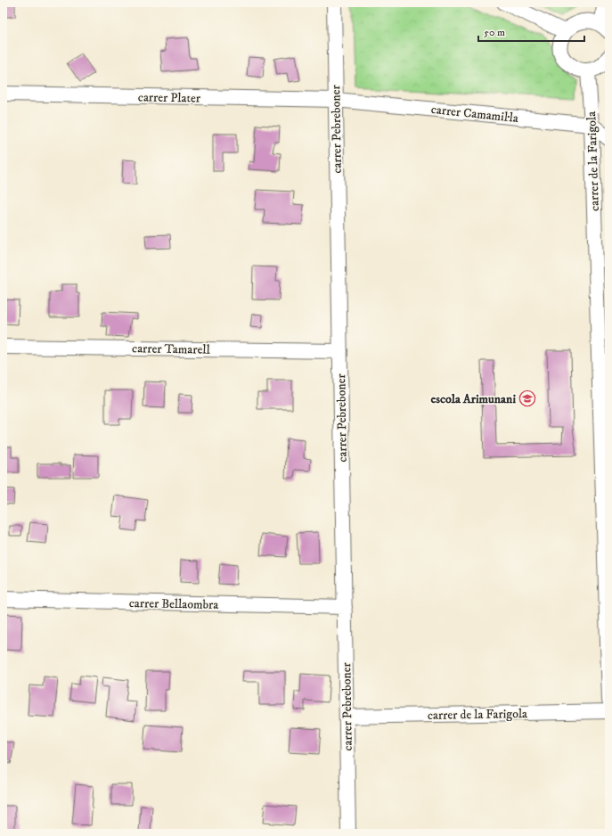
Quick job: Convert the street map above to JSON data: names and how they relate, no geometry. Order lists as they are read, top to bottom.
{
  "streets": {
    "street": [
      "carrer Plater",
      "carrer Camamil·la",
      "carrer Pebreboner",
      "carrer de la Farigola",
      "carrer Tamarell",
      "carrer Bellaombra"
    ]
  },
  "crossings": [
    ["carrer Plater", "carrer Camamil·la"],
    ["carrer Plater", "carrer Pebreboner"],
    ["carrer Camamil·la", "carrer Pebreboner"],
    ["carrer Camamil·la", "carrer de la Farigola"],
    ["carrer Pebreboner", "carrer de la Farigola"],
    ["carrer Pebreboner", "carrer Tamarell"],
    ["carrer Pebreboner", "carrer Bellaombra"]
  ],
  "places": {
    "school or university": ["escola Arimunani"]
  },
  "scale_bar": "50 m"
}
